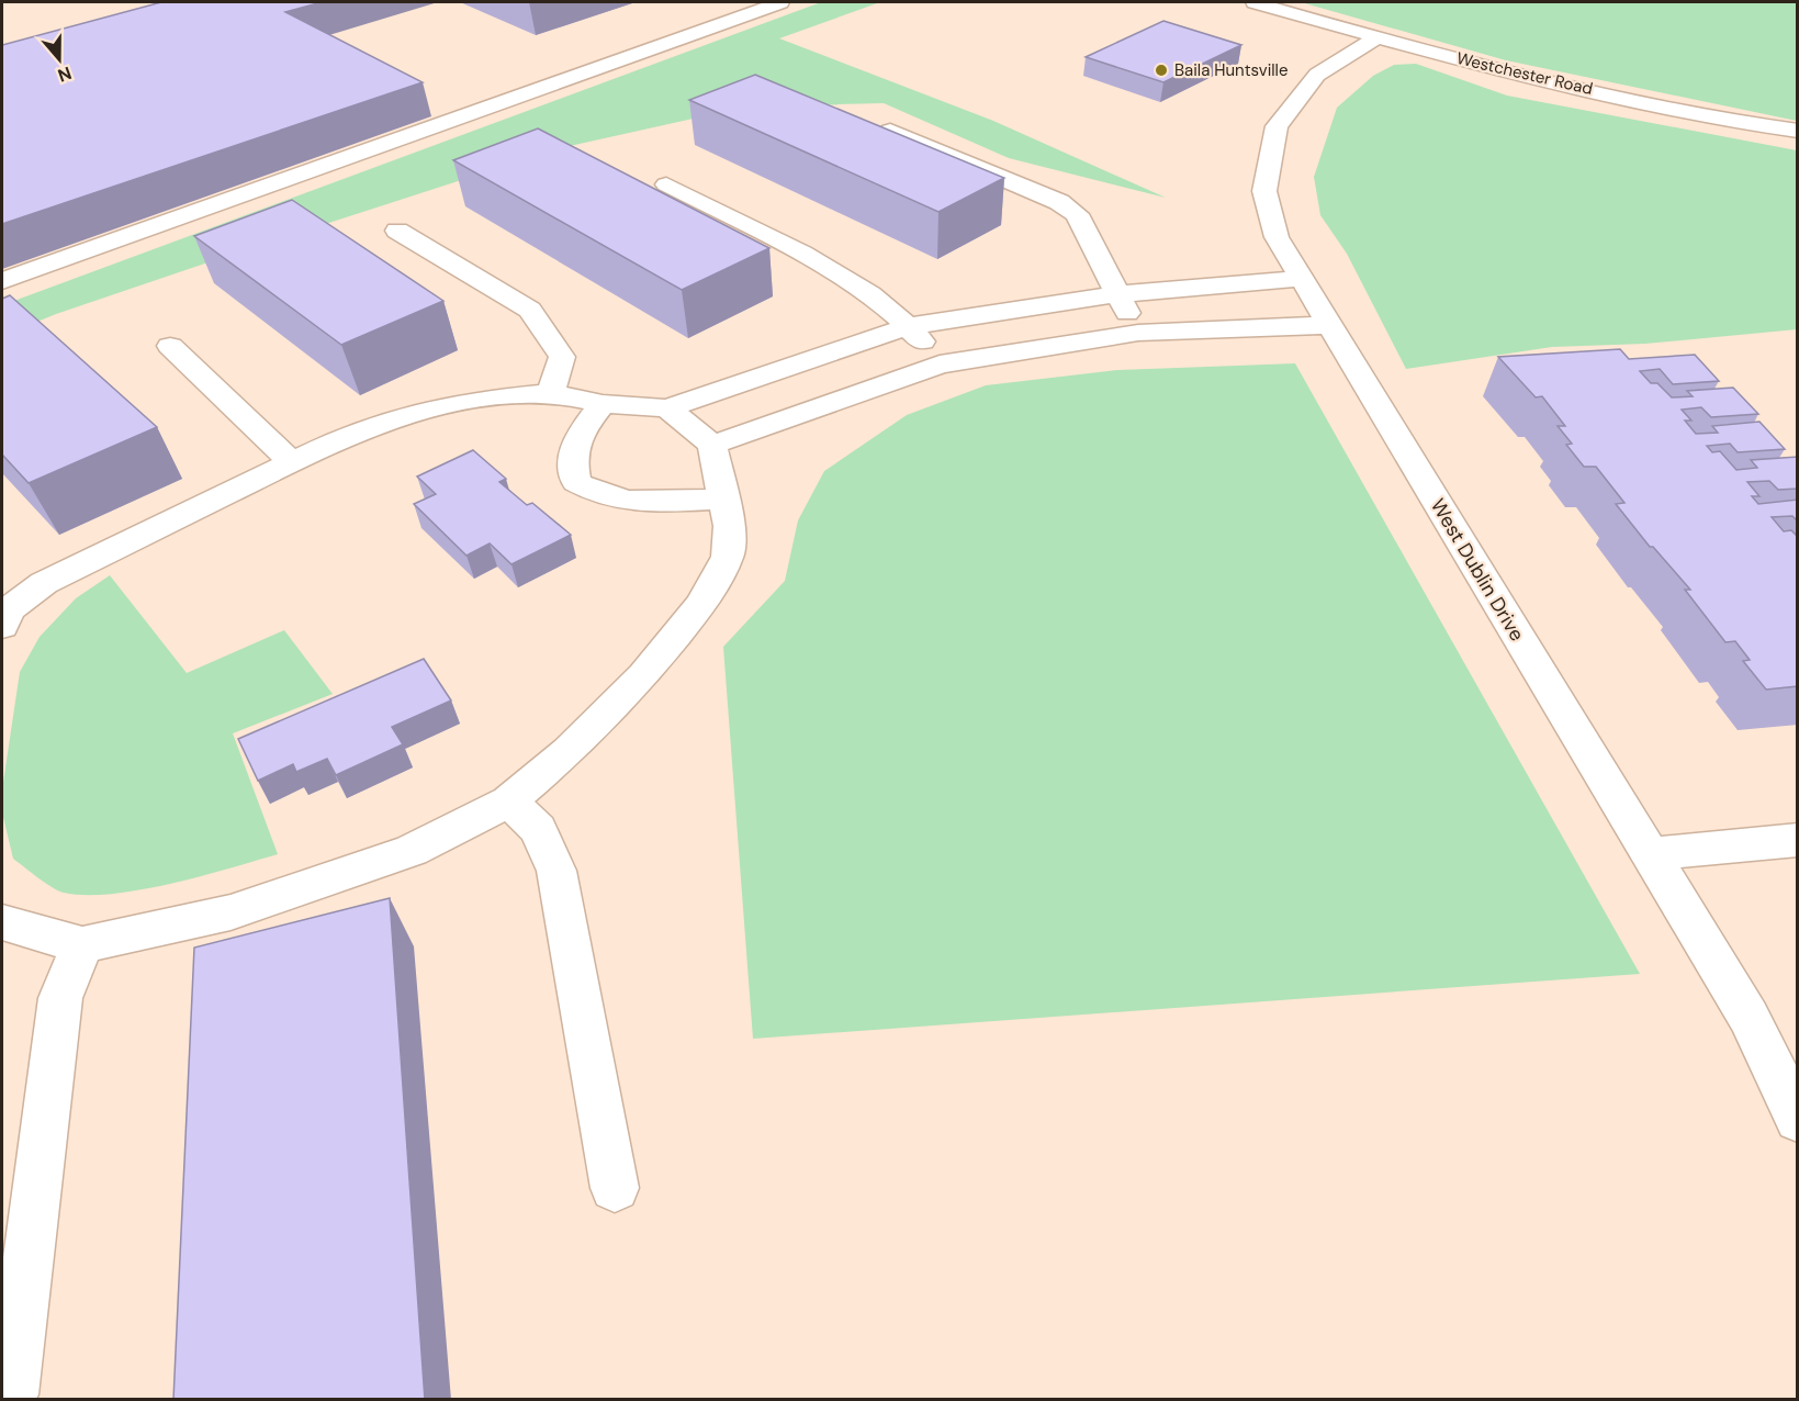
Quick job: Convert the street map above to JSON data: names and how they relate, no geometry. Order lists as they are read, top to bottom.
{
  "streets": {
    "street": ["Westchester Road", "West Dublin Drive"]
  },
  "crossings": [
    ["Westchester Road", "West Dublin Drive"]
  ],
  "places": ["Baila Huntsville"],
  "north": "bottom"
}
